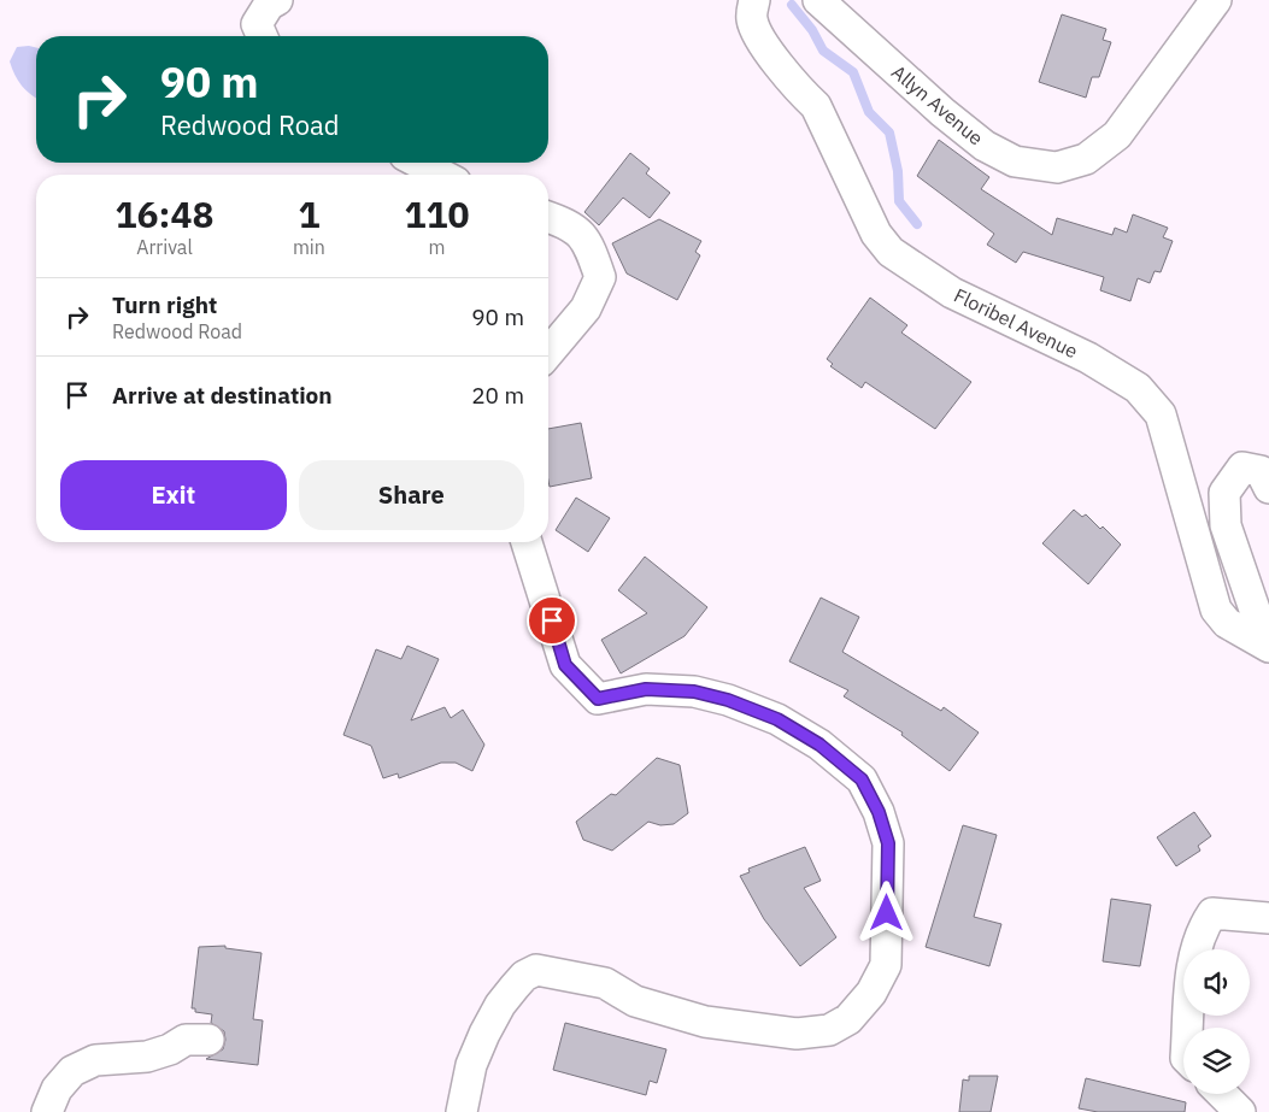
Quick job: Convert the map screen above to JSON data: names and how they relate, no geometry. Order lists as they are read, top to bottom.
{
  "streets": {
    "street": ["Allyn Avenue", "Floribel Avenue"]
  },
  "page": {
    "turn": ["90 m", "Redwood Road"],
    "eta": [
      "16:48",
      "Arrival",
      "1",
      "min",
      "110",
      "m"
    ],
    "list": [
      {
        "name": "Turn right",
        "note": "Redwood Road",
        "value": "90 m"
      },
      {
        "name": "Arrive at destination",
        "value": "20 m"
      }
    ],
    "buttons": ["Exit", "Share"]
  }
}
